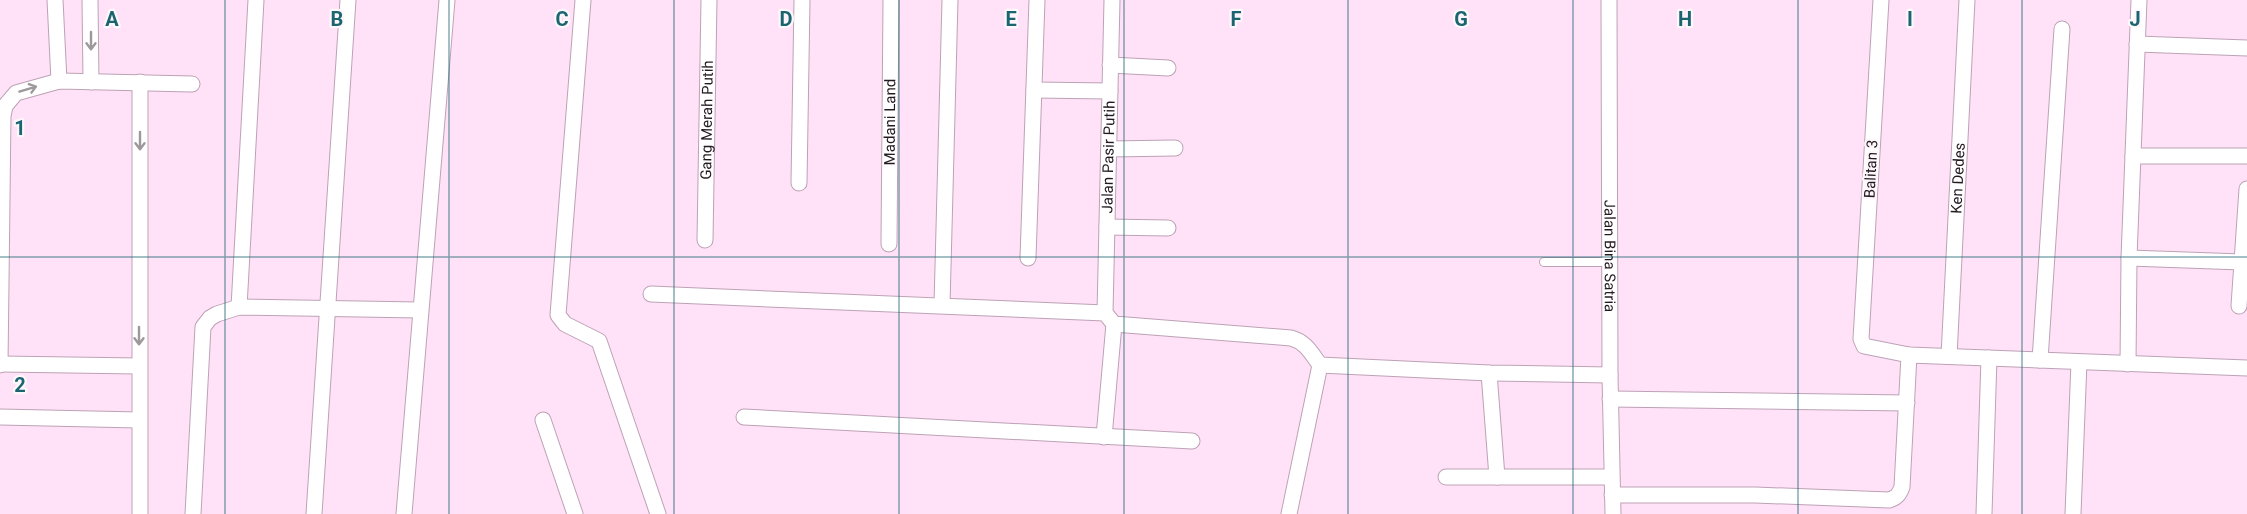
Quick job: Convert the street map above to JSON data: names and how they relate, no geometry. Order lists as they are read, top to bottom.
{
  "streets": {
    "street": [
      "Gang Merah Putih",
      "Madani Land",
      "Jalan Pasir Putih",
      "Balitan 3",
      "Ken Dedes",
      "Jalan Bina Satria"
    ]
  },
  "grid": {
    "columns": [
      "A",
      "B",
      "C",
      "D",
      "E",
      "F",
      "G",
      "H",
      "I",
      "J"
    ],
    "rows": ["1", "2"]
  }
}
